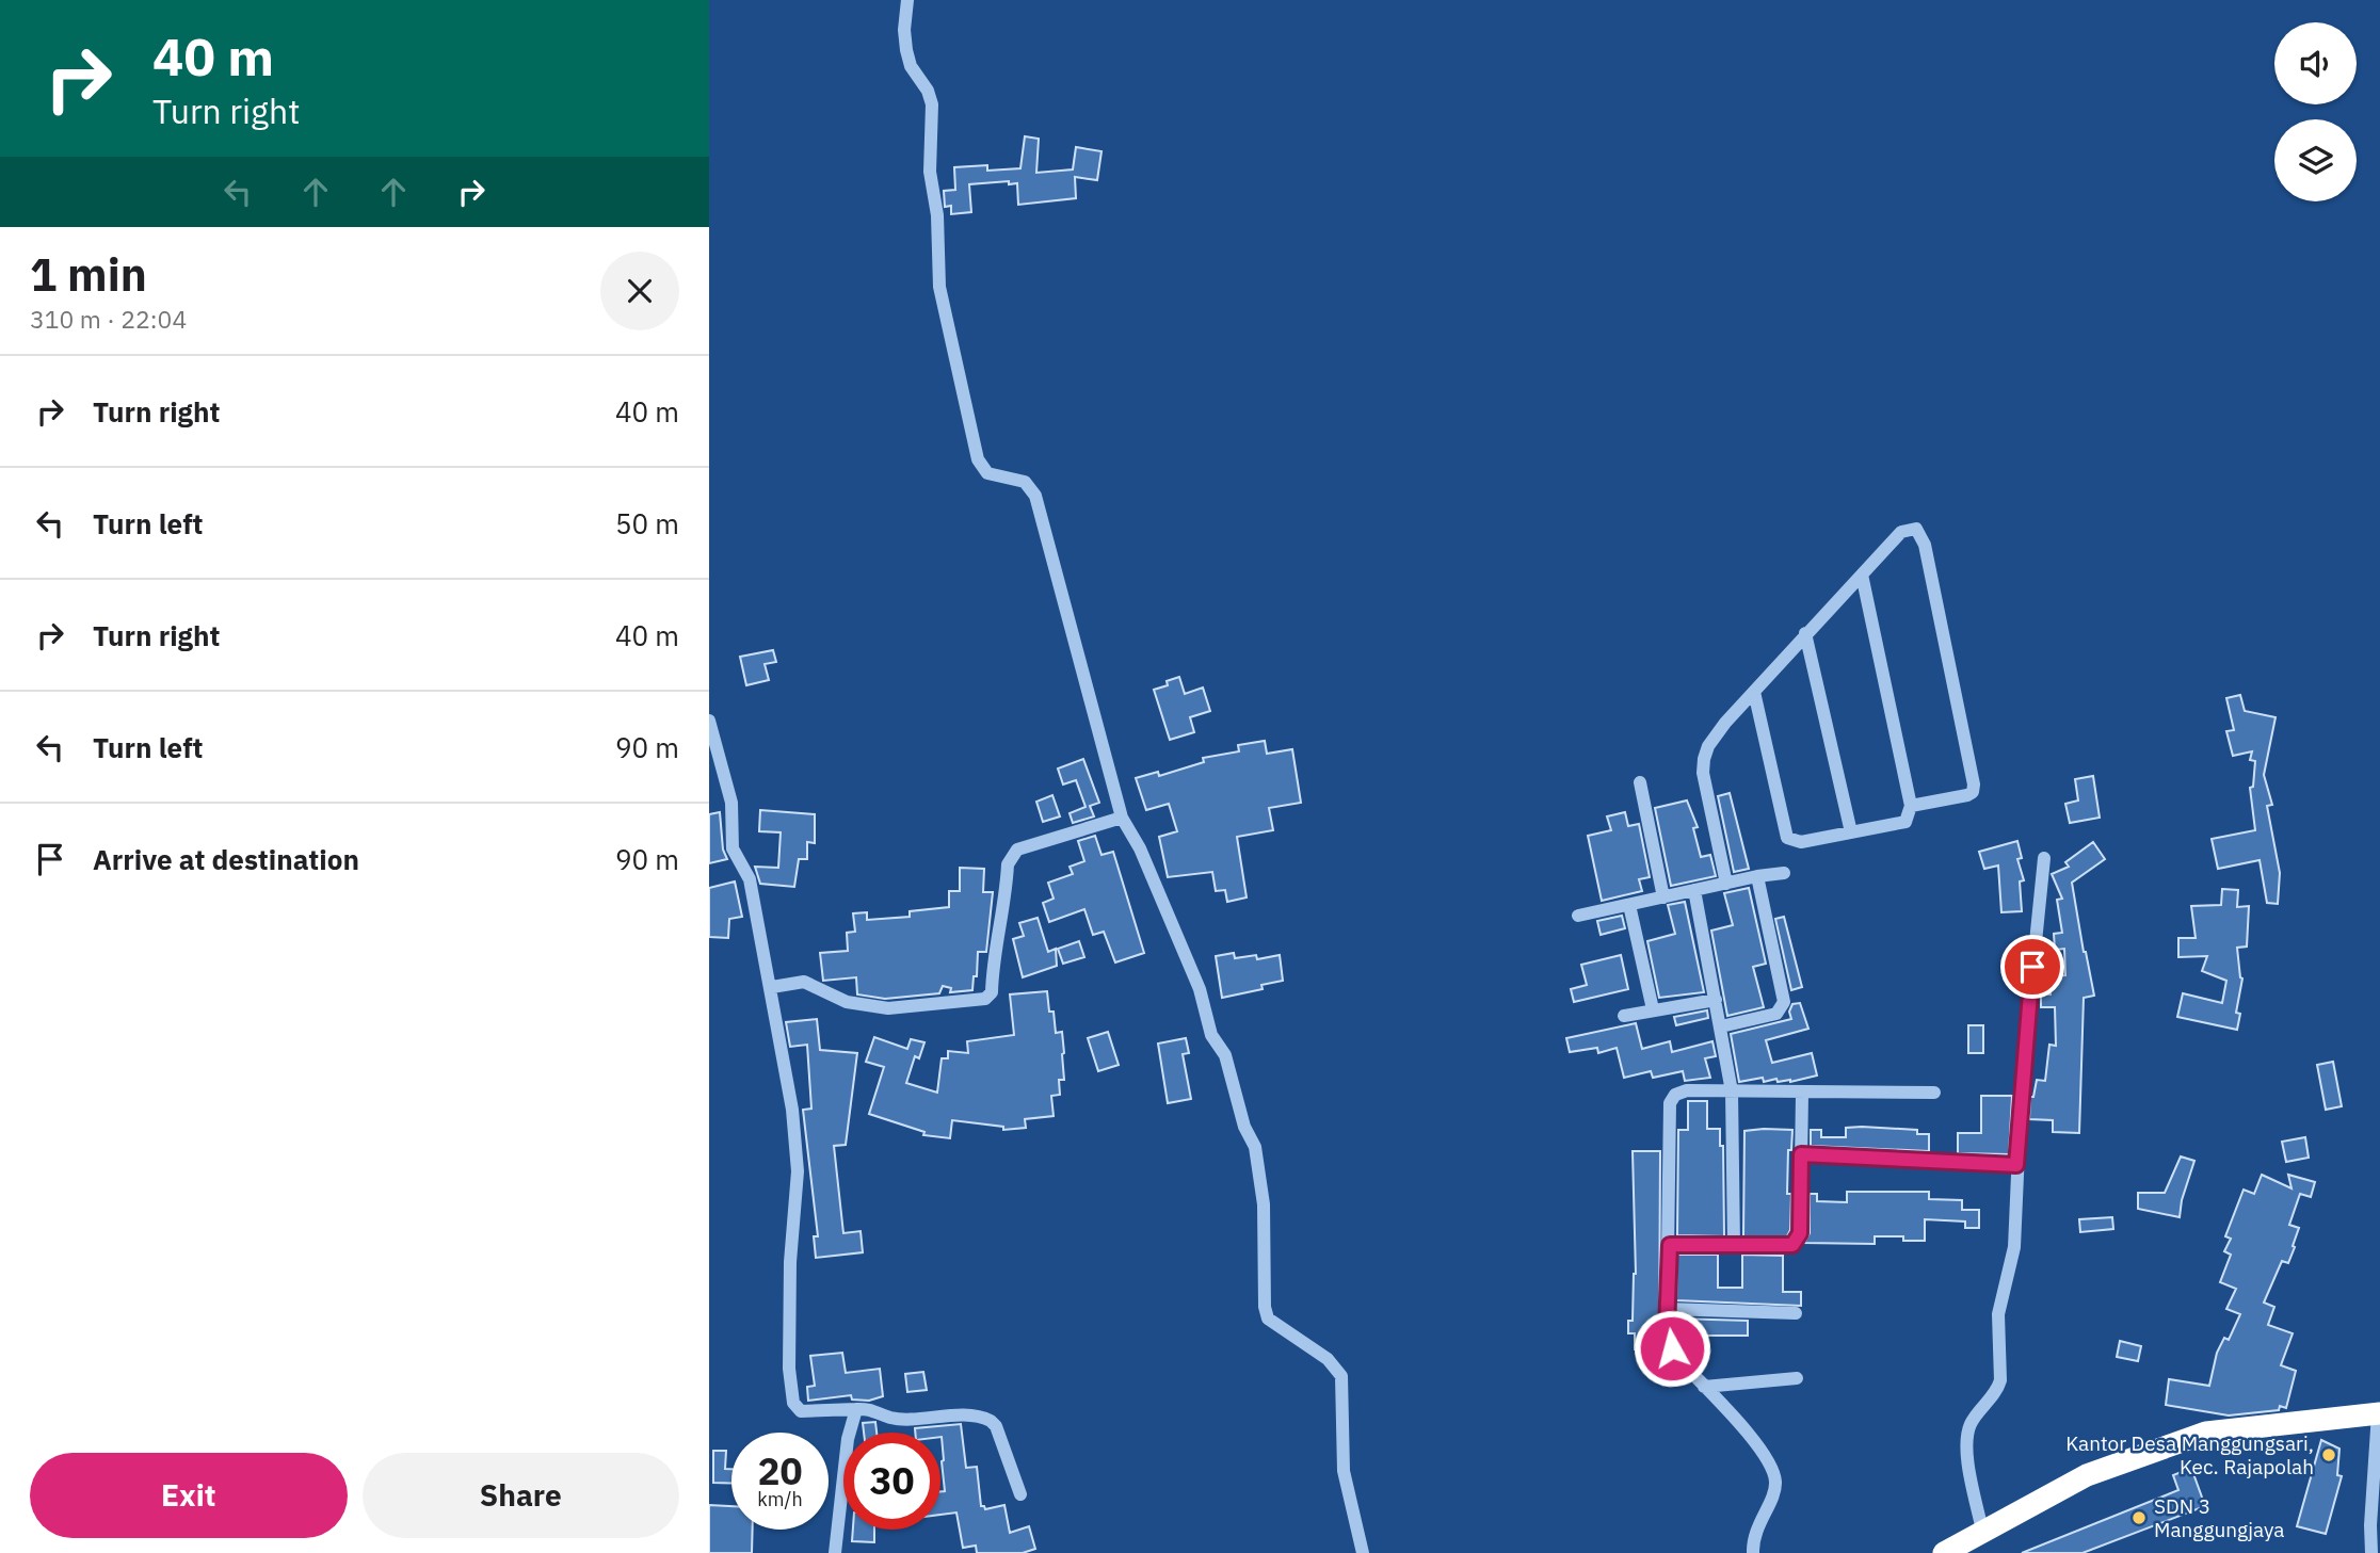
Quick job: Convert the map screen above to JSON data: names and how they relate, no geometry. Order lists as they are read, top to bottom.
{
  "places": ["Kantor Desa Manggungsari, Kec. Rajapolah", "SDN 3 Manggungjaya"],
  "page": {
    "turn": ["40 m", "Turn right"],
    "heading": ["1 min", "310 m · 22:04"],
    "list": [
      {
        "name": "Turn right",
        "value": "40 m"
      },
      {
        "name": "Turn left",
        "value": "50 m"
      },
      {
        "name": "Turn right",
        "value": "40 m"
      },
      {
        "name": "Turn left",
        "value": "90 m"
      },
      {
        "name": "Arrive at destination",
        "value": "90 m"
      }
    ],
    "speed": "20 km/h",
    "limit": "30",
    "buttons": ["Exit", "Share"]
  }
}
